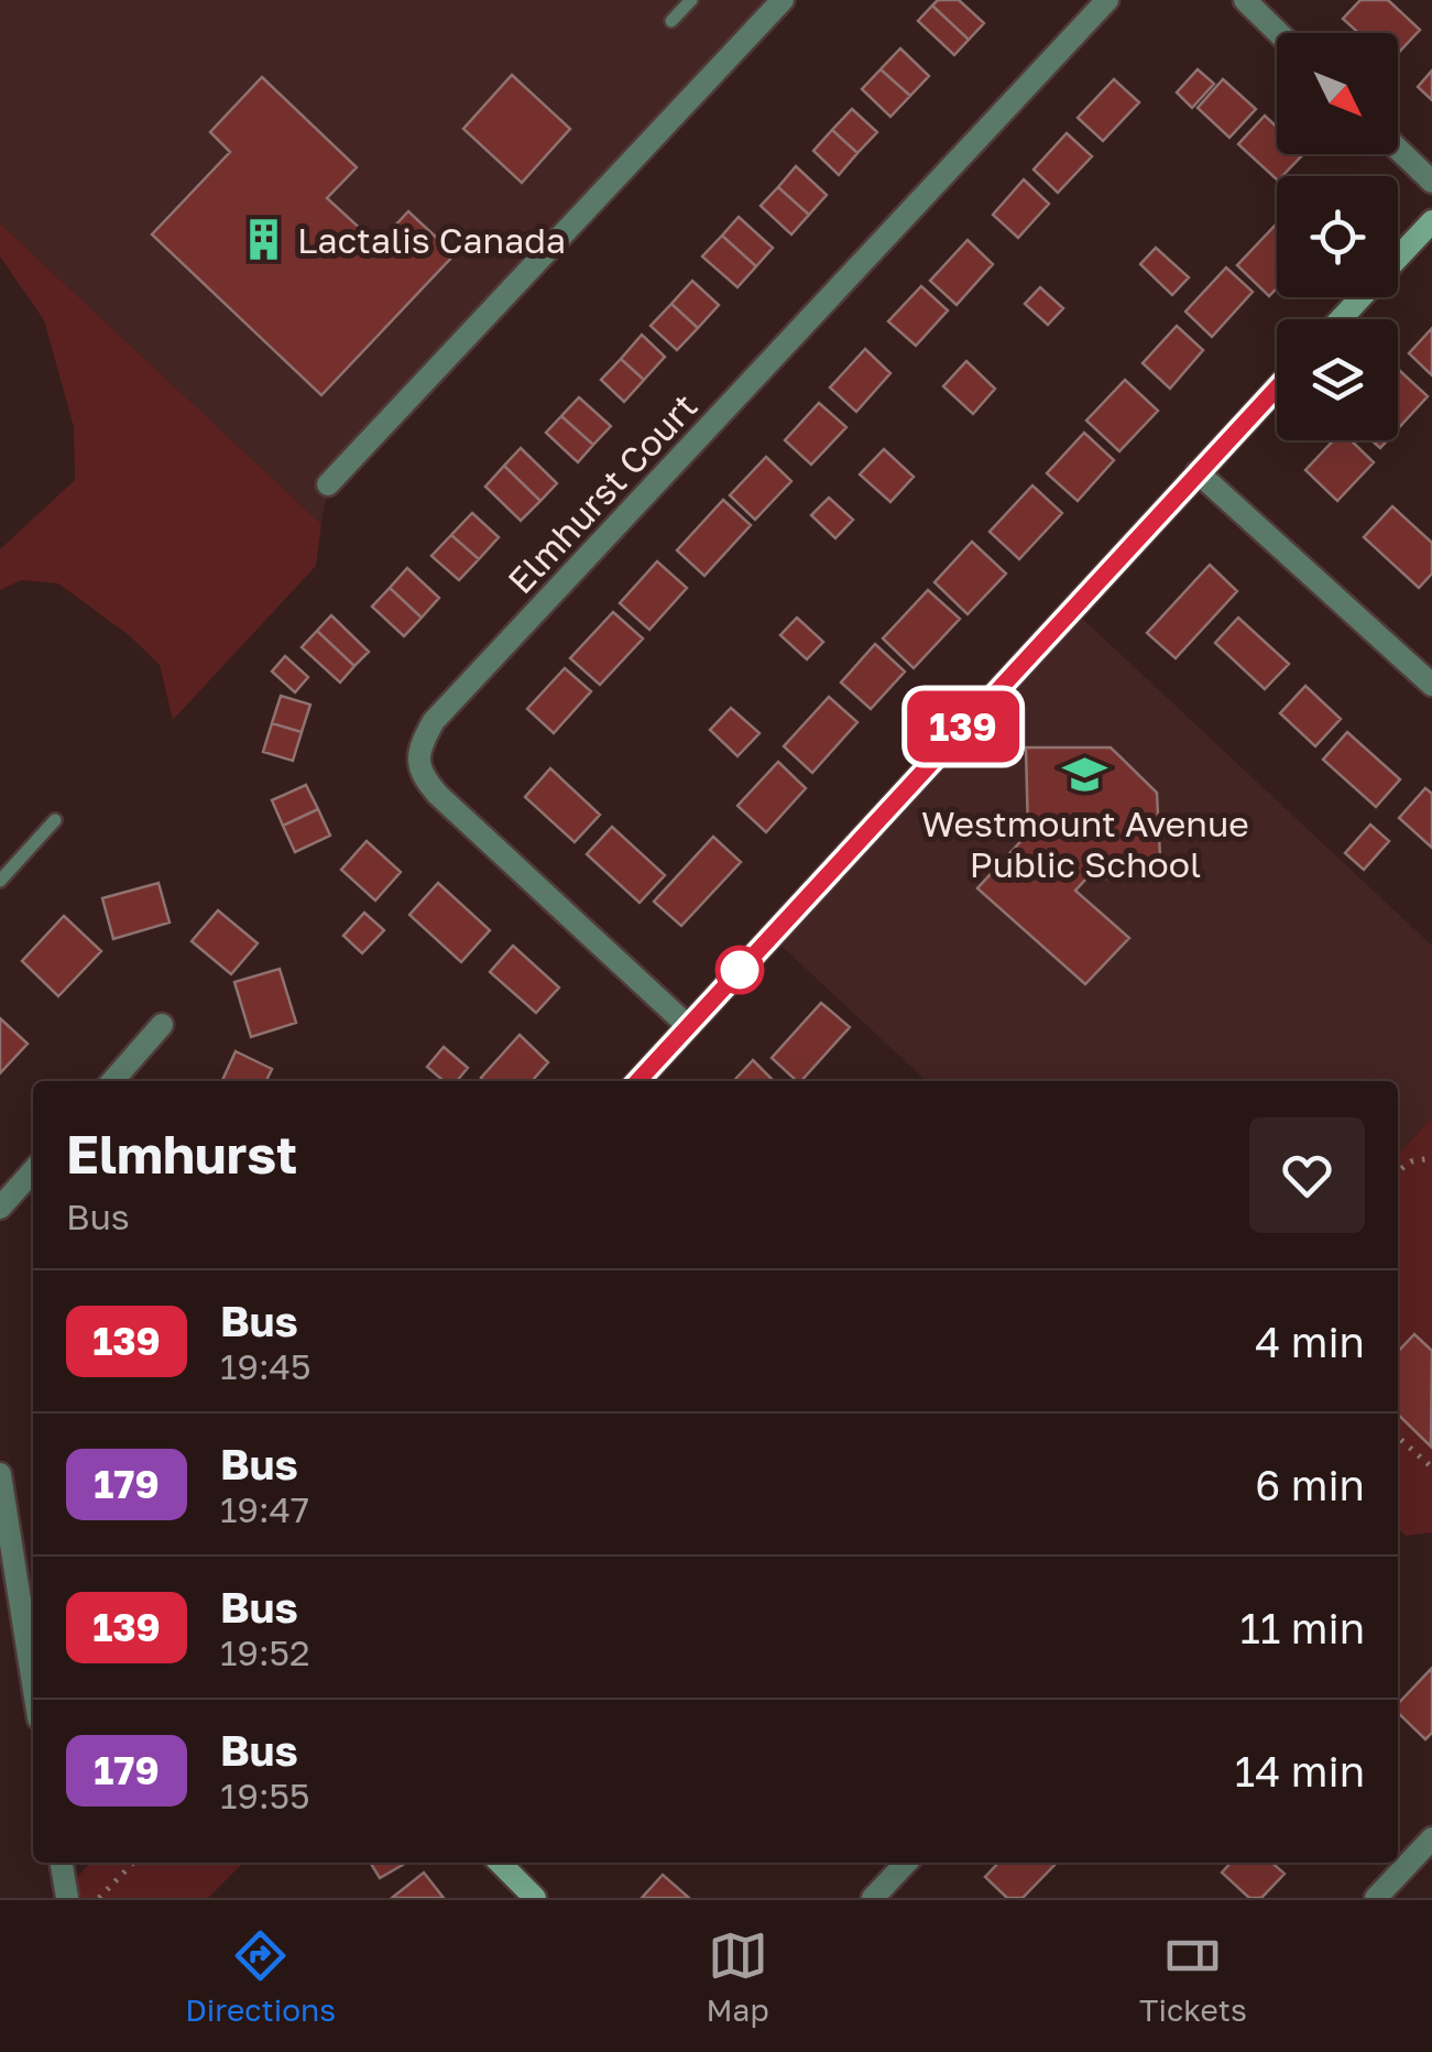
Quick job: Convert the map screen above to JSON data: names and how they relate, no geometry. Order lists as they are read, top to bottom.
{
  "streets": {
    "street": ["Elmhurst Court"]
  },
  "places": {
    "building": ["Lactalis Canada"],
    "school or university": ["Westmount Avenue Public School"]
  },
  "lines": ["bus line 139"],
  "north": "bottom right",
  "page": {
    "on_map": "139",
    "heading": ["Elmhurst", "Bus"],
    "list": [
      {
        "mark": "139",
        "name": "Bus",
        "note": "19:45",
        "value": "4 min"
      },
      {
        "mark": "179",
        "name": "Bus",
        "note": "19:47",
        "value": "6 min"
      },
      {
        "mark": "139",
        "name": "Bus",
        "note": "19:52",
        "value": "11 min"
      },
      {
        "mark": "179",
        "name": "Bus",
        "note": "19:55",
        "value": "14 min"
      }
    ],
    "tabs": ["Directions", "Map", "Tickets"]
  }
}
